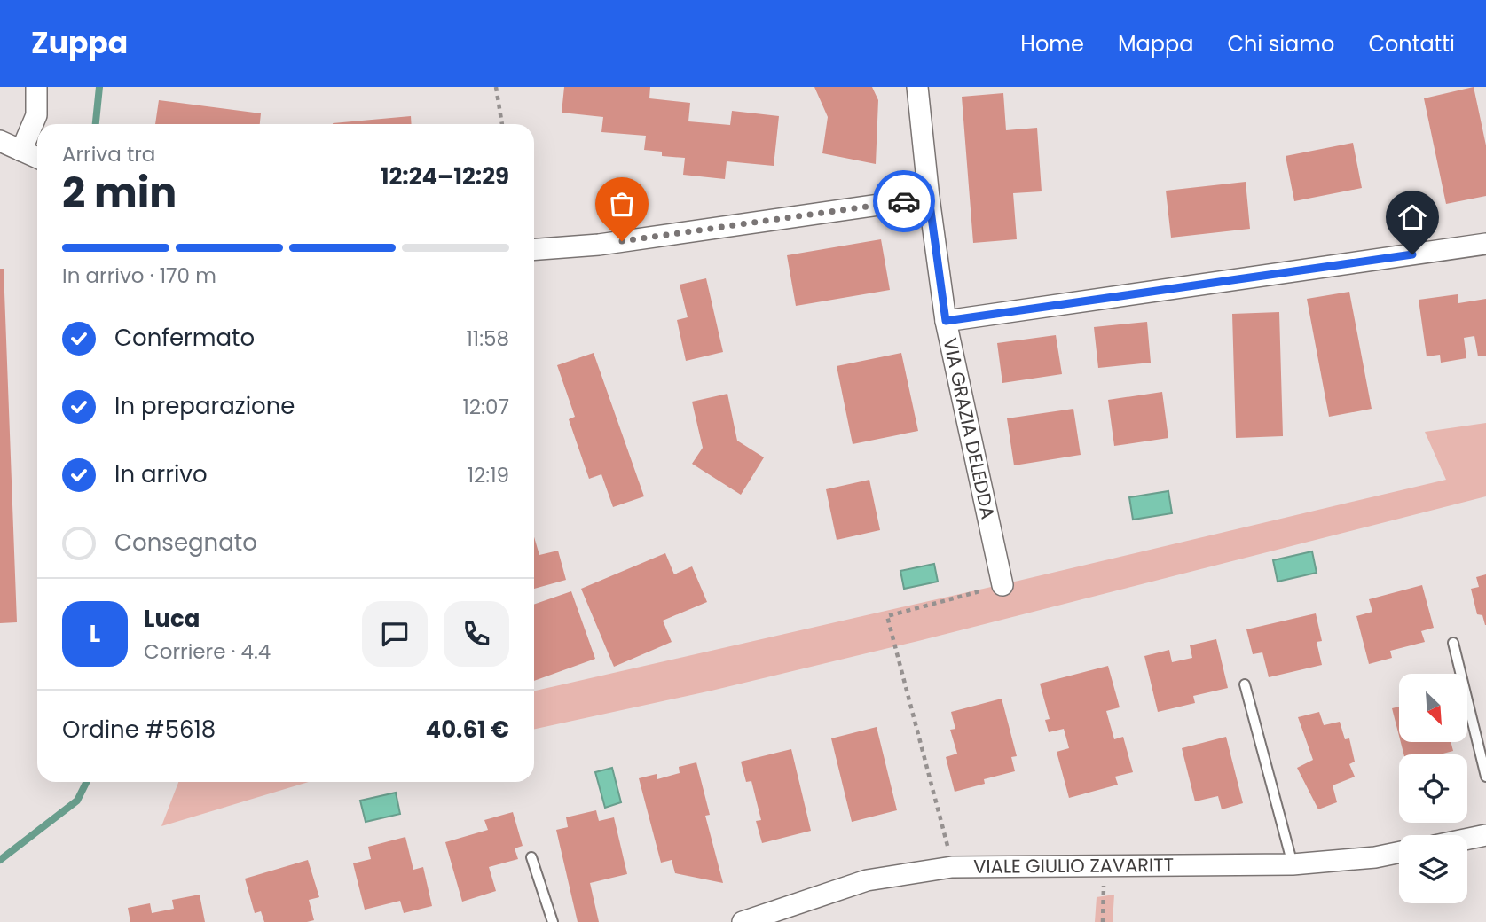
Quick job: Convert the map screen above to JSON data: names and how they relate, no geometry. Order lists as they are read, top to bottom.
{
  "streets": {
    "street": ["VIA GRAZIA DELEDDA", "VIALE GIULIO ZAVARITT"]
  },
  "north": "bottom right",
  "page": {
    "header": "Zuppa",
    "nav": [
      "Home",
      "Mappa",
      "Chi siamo",
      "Contatti"
    ],
    "heading": ["2 min", "Arriva tra", "12:24–12:29"],
    "panel": [
      "Luca",
      "Corriere · 4.4",
      "Ordine #5618",
      "40.61 €"
    ],
    "bar": "In arrivo · 170 m",
    "list": [
      ["Confermato", "11:58"],
      ["In preparazione", "12:07"],
      ["In arrivo", "12:19"],
      "Consegnato"
    ],
    "round": "L"
  }
}
